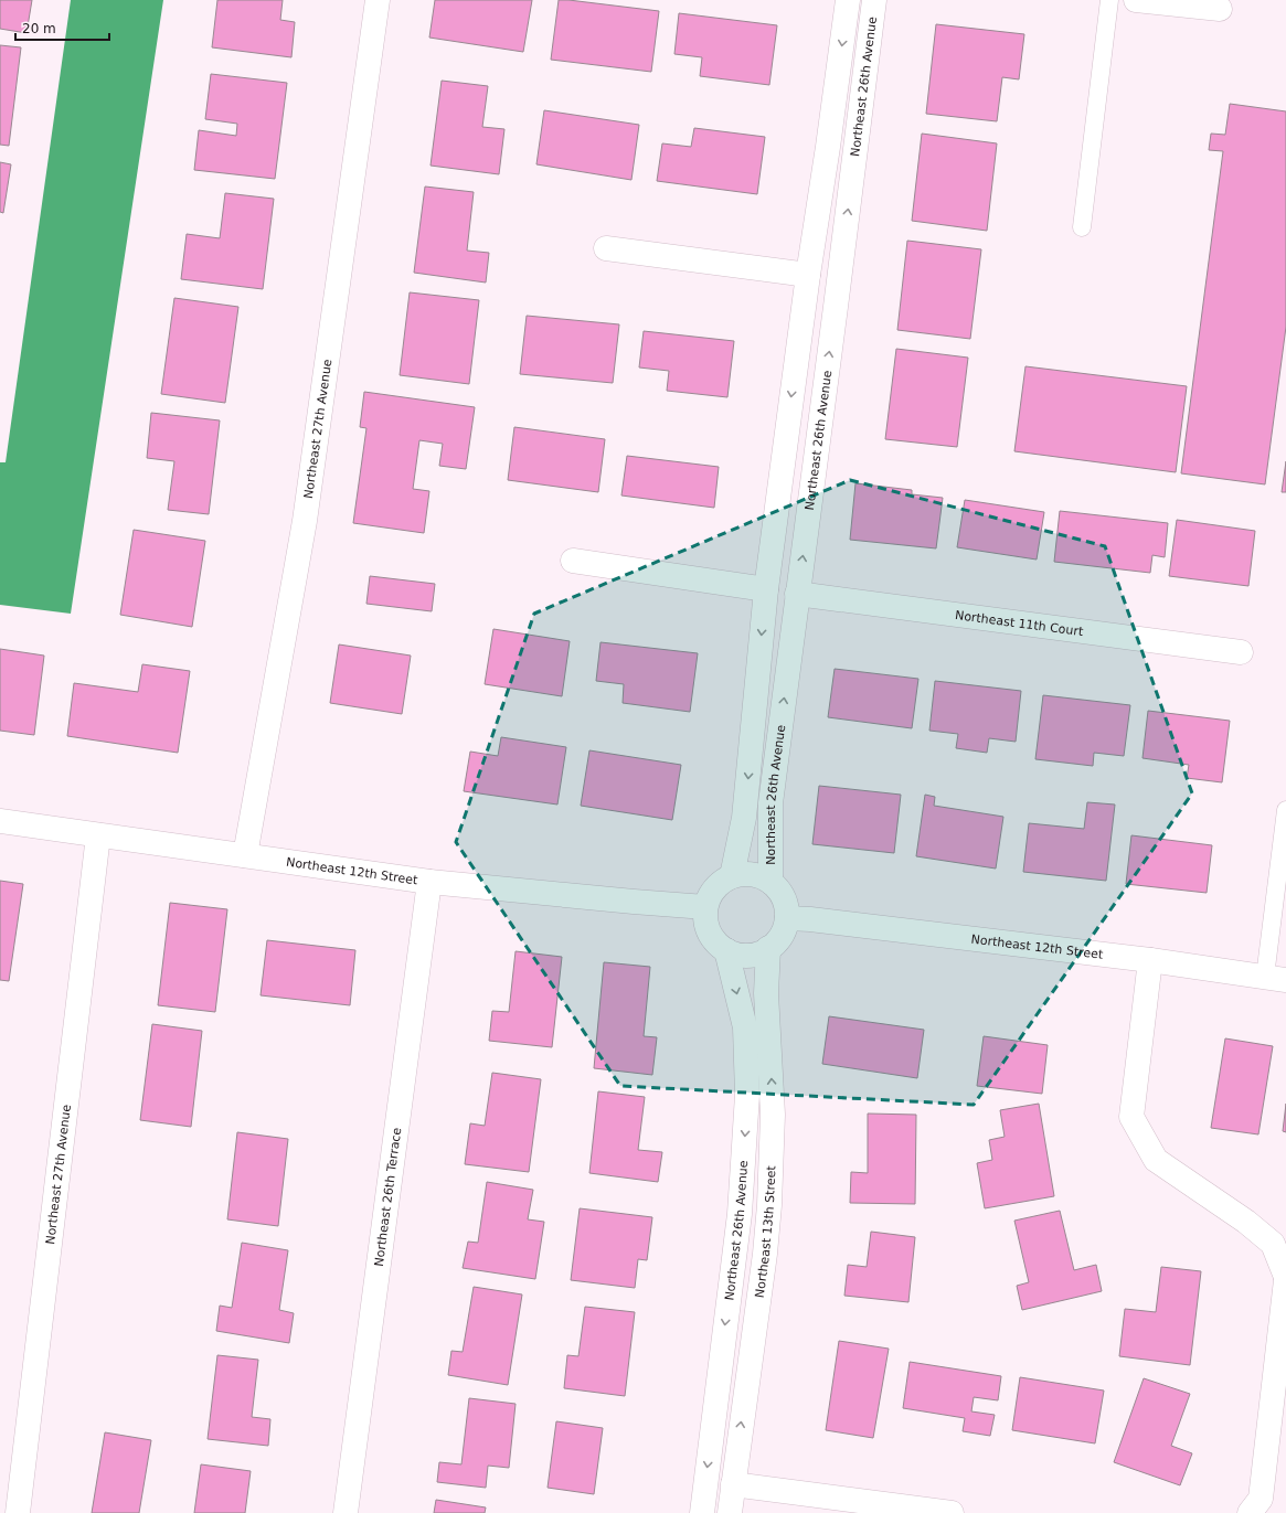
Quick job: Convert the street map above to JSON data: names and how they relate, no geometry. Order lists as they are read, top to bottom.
{
  "streets": {
    "street": [
      "Northeast 26th Avenue",
      "Northeast 27th Avenue",
      "Northeast 11th Court",
      "Northeast 12th Street",
      "Northeast 26th Terrace",
      "Northeast 13th Street"
    ]
  },
  "crossings": [
    ["Northeast 26th Avenue", "Northeast 11th Court"],
    ["Northeast 26th Avenue", "Northeast 12th Street"],
    ["Northeast 26th Avenue", "Northeast 13th Street"],
    ["Northeast 27th Avenue", "Northeast 12th Street"],
    ["Northeast 12th Street", "Northeast 26th Terrace"],
    ["Northeast 12th Street", "Northeast 13th Street"]
  ],
  "one_way": ["Northeast 13th Street"],
  "scale_bar": "20 m"
}
